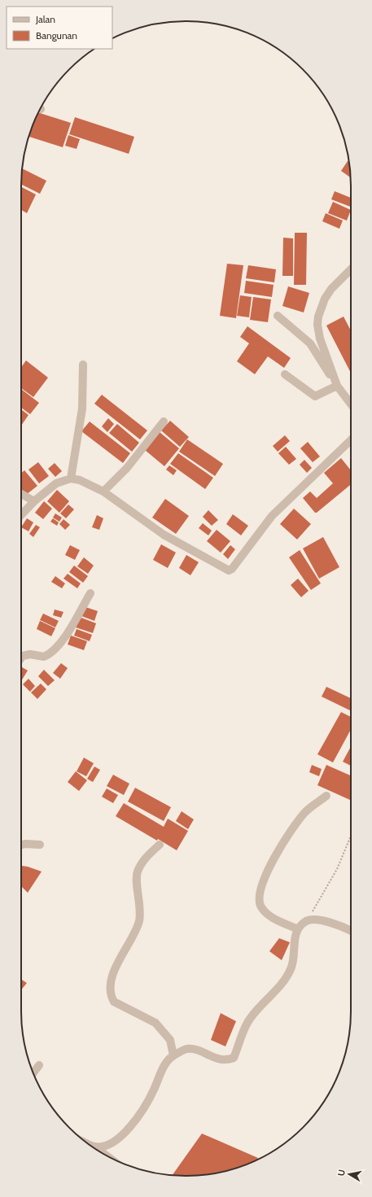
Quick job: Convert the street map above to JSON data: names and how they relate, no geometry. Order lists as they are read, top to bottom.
{
  "legend": ["Jalan", "Bangunan"],
  "north": "left"
}
